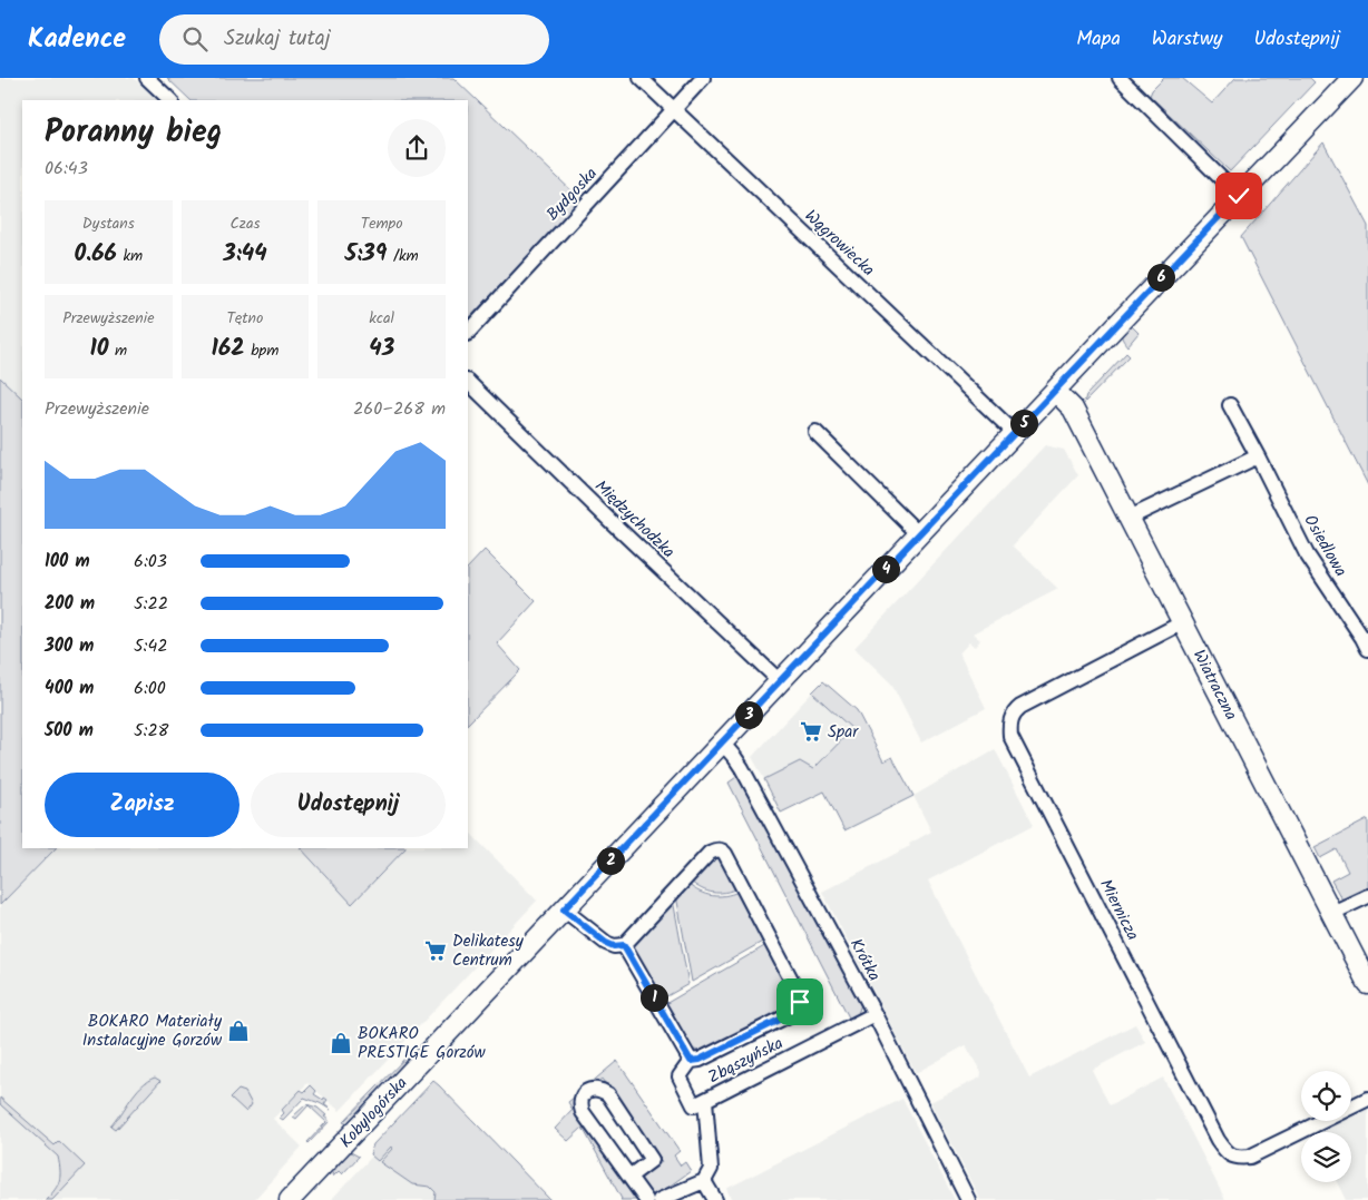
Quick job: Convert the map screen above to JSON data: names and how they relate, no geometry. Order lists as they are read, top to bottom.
{
  "streets": {
    "street": [
      "Bydgoska",
      "Wągrowiecka",
      "Międzychodzka",
      "Osiedlowa",
      "Wiatraczna",
      "Miernicza",
      "Krótka",
      "Zbąszyńska",
      "Kobylogórska"
    ]
  },
  "crossings": [
    ["Bydgoska", "Wągrowiecka"],
    ["Wągrowiecka", "Kobylogórska"],
    ["Międzychodzka", "Kobylogórska"],
    ["Wiatraczna", "Miernicza"],
    ["Wiatraczna", "Kobylogórska"],
    ["Krótka", "Zbąszyńska"],
    ["Krótka", "Kobylogórska"]
  ],
  "places": {
    "supermarket": ["Spar", "Delikatesy Centrum"],
    "shop": ["BOKARO Materiały Instalacyjne Gorzów", "BOKARO PRESTIGE Gorzów"]
  },
  "page": {
    "header": "Kadence",
    "search": "Szukaj tutaj",
    "nav": ["Mapa", "Warstwy", "Udostępnij"],
    "heading": ["Poranny bieg", "06:43"],
    "stats": [
      ["Dystans", "0.66 km"],
      ["Czas", "3:44"],
      ["Tempo", "5:39 /km"],
      ["Przewyższenie", "10 m"],
      ["Tętno", "162 bpm"],
      ["kcal", "43"]
    ],
    "pins": [
      "6",
      "5",
      "4",
      "3",
      "2",
      "1"
    ],
    "chart": ["Przewyższenie", "260–268 m"],
    "list": [
      {
        "name": "100 m",
        "note": "6:03"
      },
      {
        "name": "200 m",
        "note": "5:22"
      },
      {
        "name": "300 m",
        "note": "5:42"
      },
      {
        "name": "400 m",
        "note": "6:00"
      },
      {
        "name": "500 m",
        "note": "5:28"
      }
    ],
    "buttons": ["Zapisz", "Udostępnij"]
  }
}
